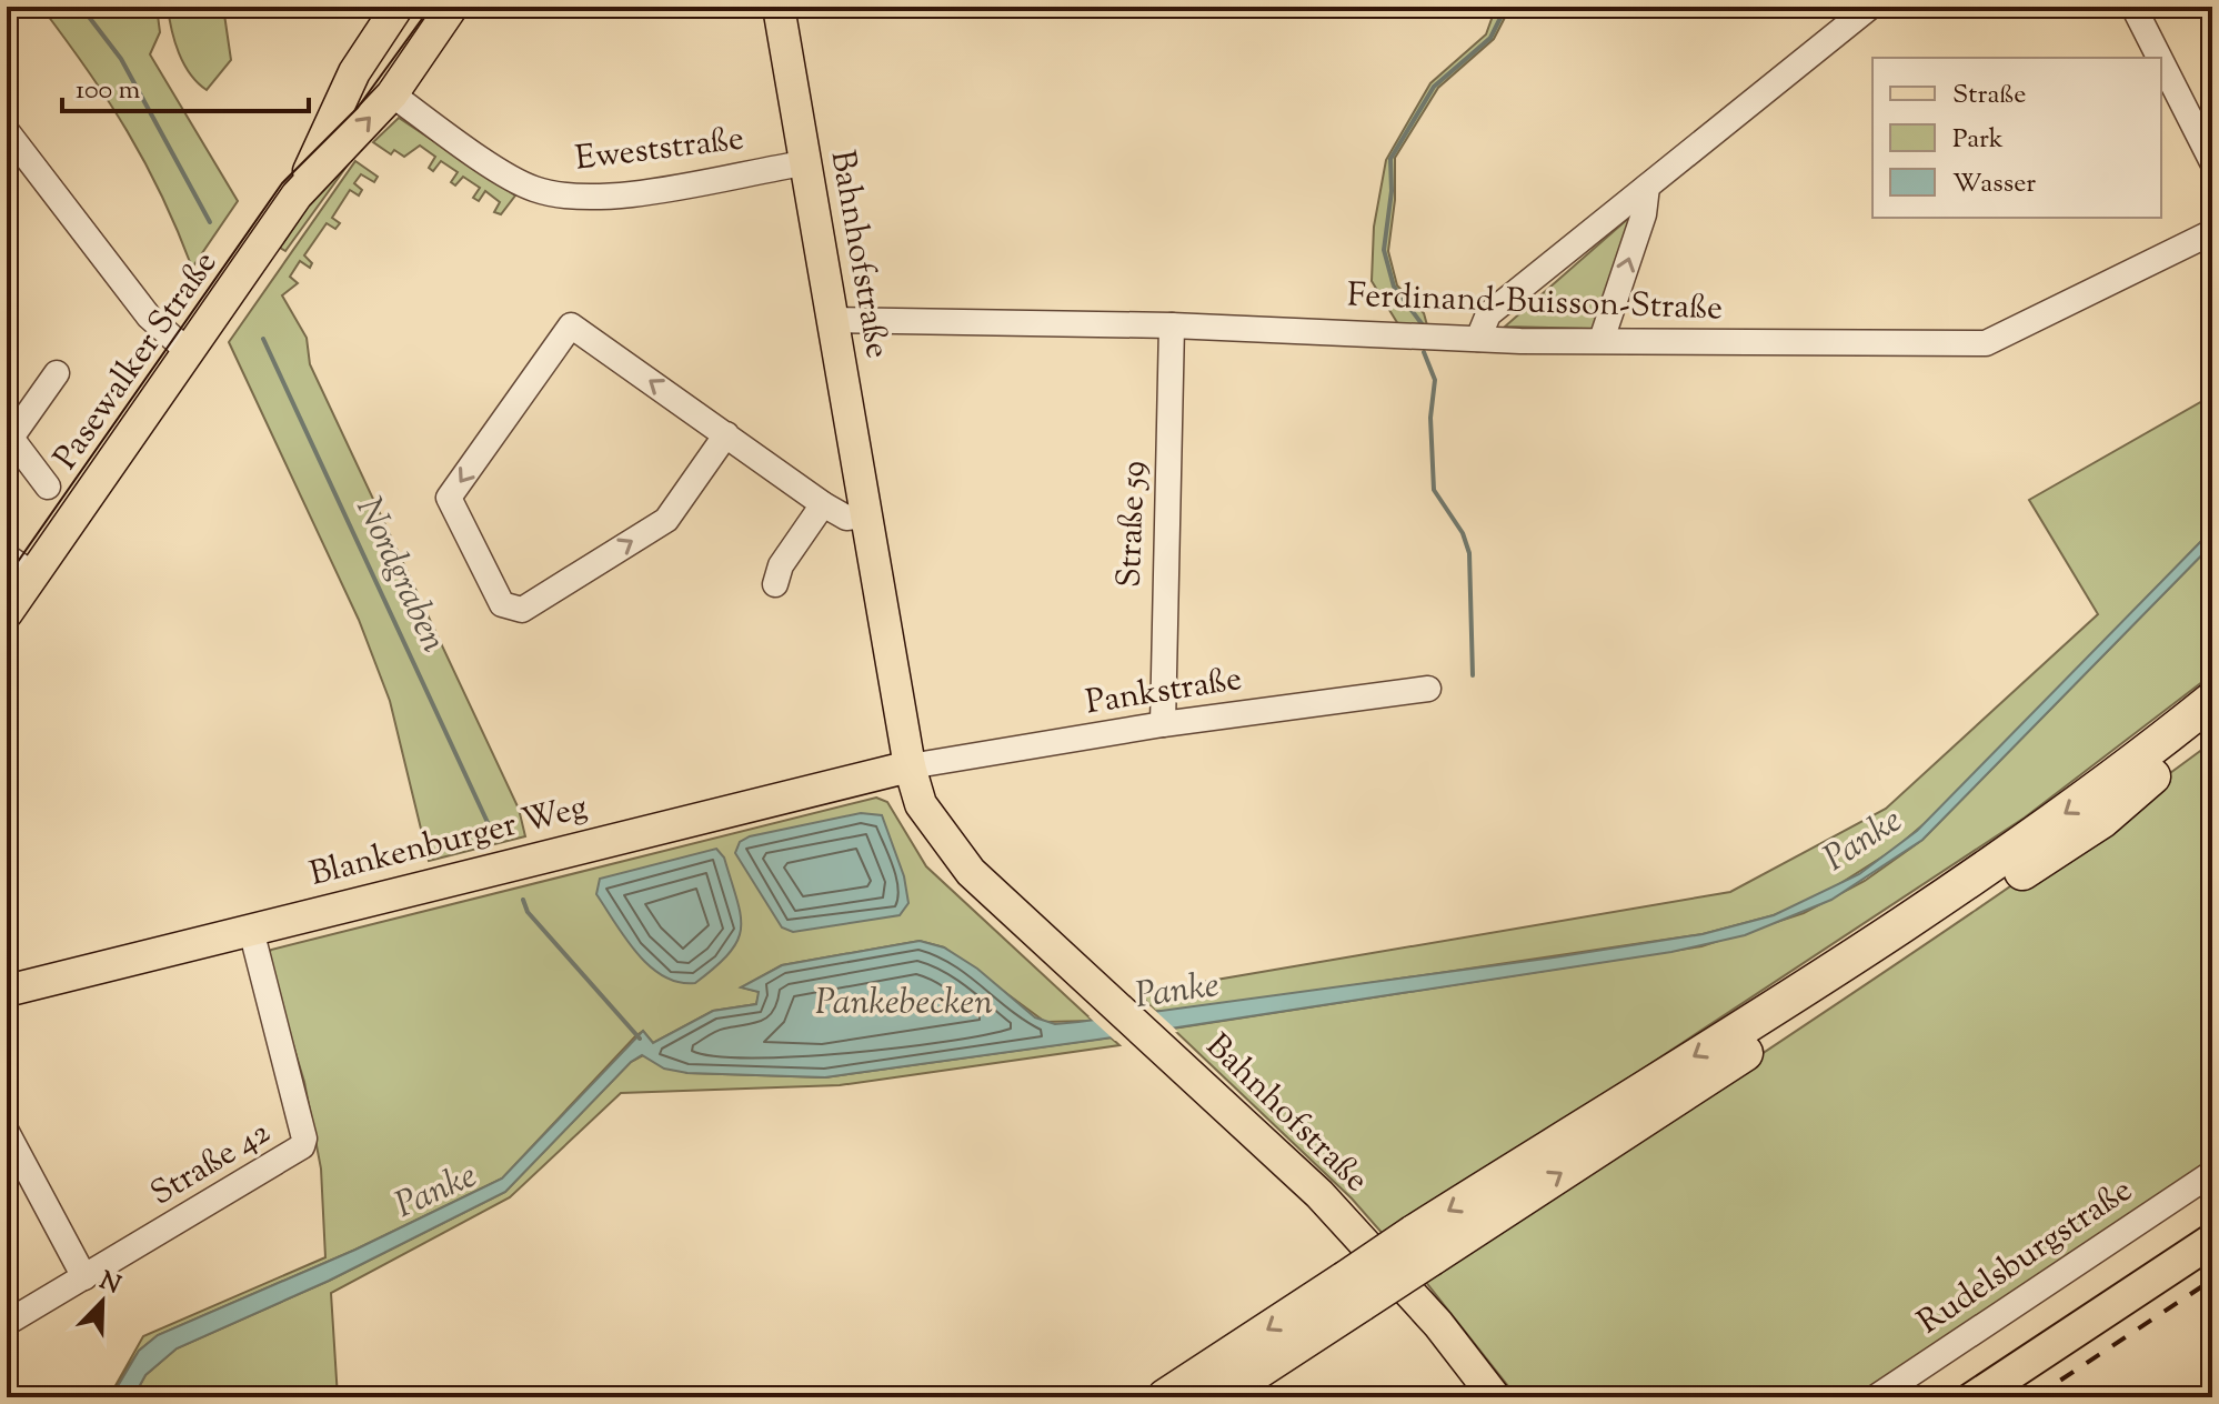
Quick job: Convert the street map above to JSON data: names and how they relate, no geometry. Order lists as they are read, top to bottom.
{
  "streets": {
    "main road": ["Bahnhofstraße", "Pasewalker Straße", "Blankenburger Weg"],
    "street": [
      "Eweststraße",
      "Ferdinand-Buisson-Straße",
      "Straße 59",
      "Pankstraße",
      "Straße 42",
      "Rudelsburgstraße"
    ]
  },
  "crossings": [
    ["Eweststraße", "Bahnhofstraße"],
    ["Eweststraße", "Pasewalker Straße"],
    ["Bahnhofstraße", "Ferdinand-Buisson-Straße"],
    ["Bahnhofstraße", "Pankstraße"],
    ["Bahnhofstraße", "Blankenburger Weg"],
    ["Ferdinand-Buisson-Straße", "Straße 59"],
    ["Straße 59", "Pankstraße"],
    ["Pankstraße", "Blankenburger Weg"],
    ["Blankenburger Weg", "Straße 42"]
  ],
  "water": ["Nordgraben", "Panke", "Pankebecken"],
  "legend": ["Straße", "Park", "Wasser"],
  "scale_bar": "100 m",
  "north": "top right"
}
